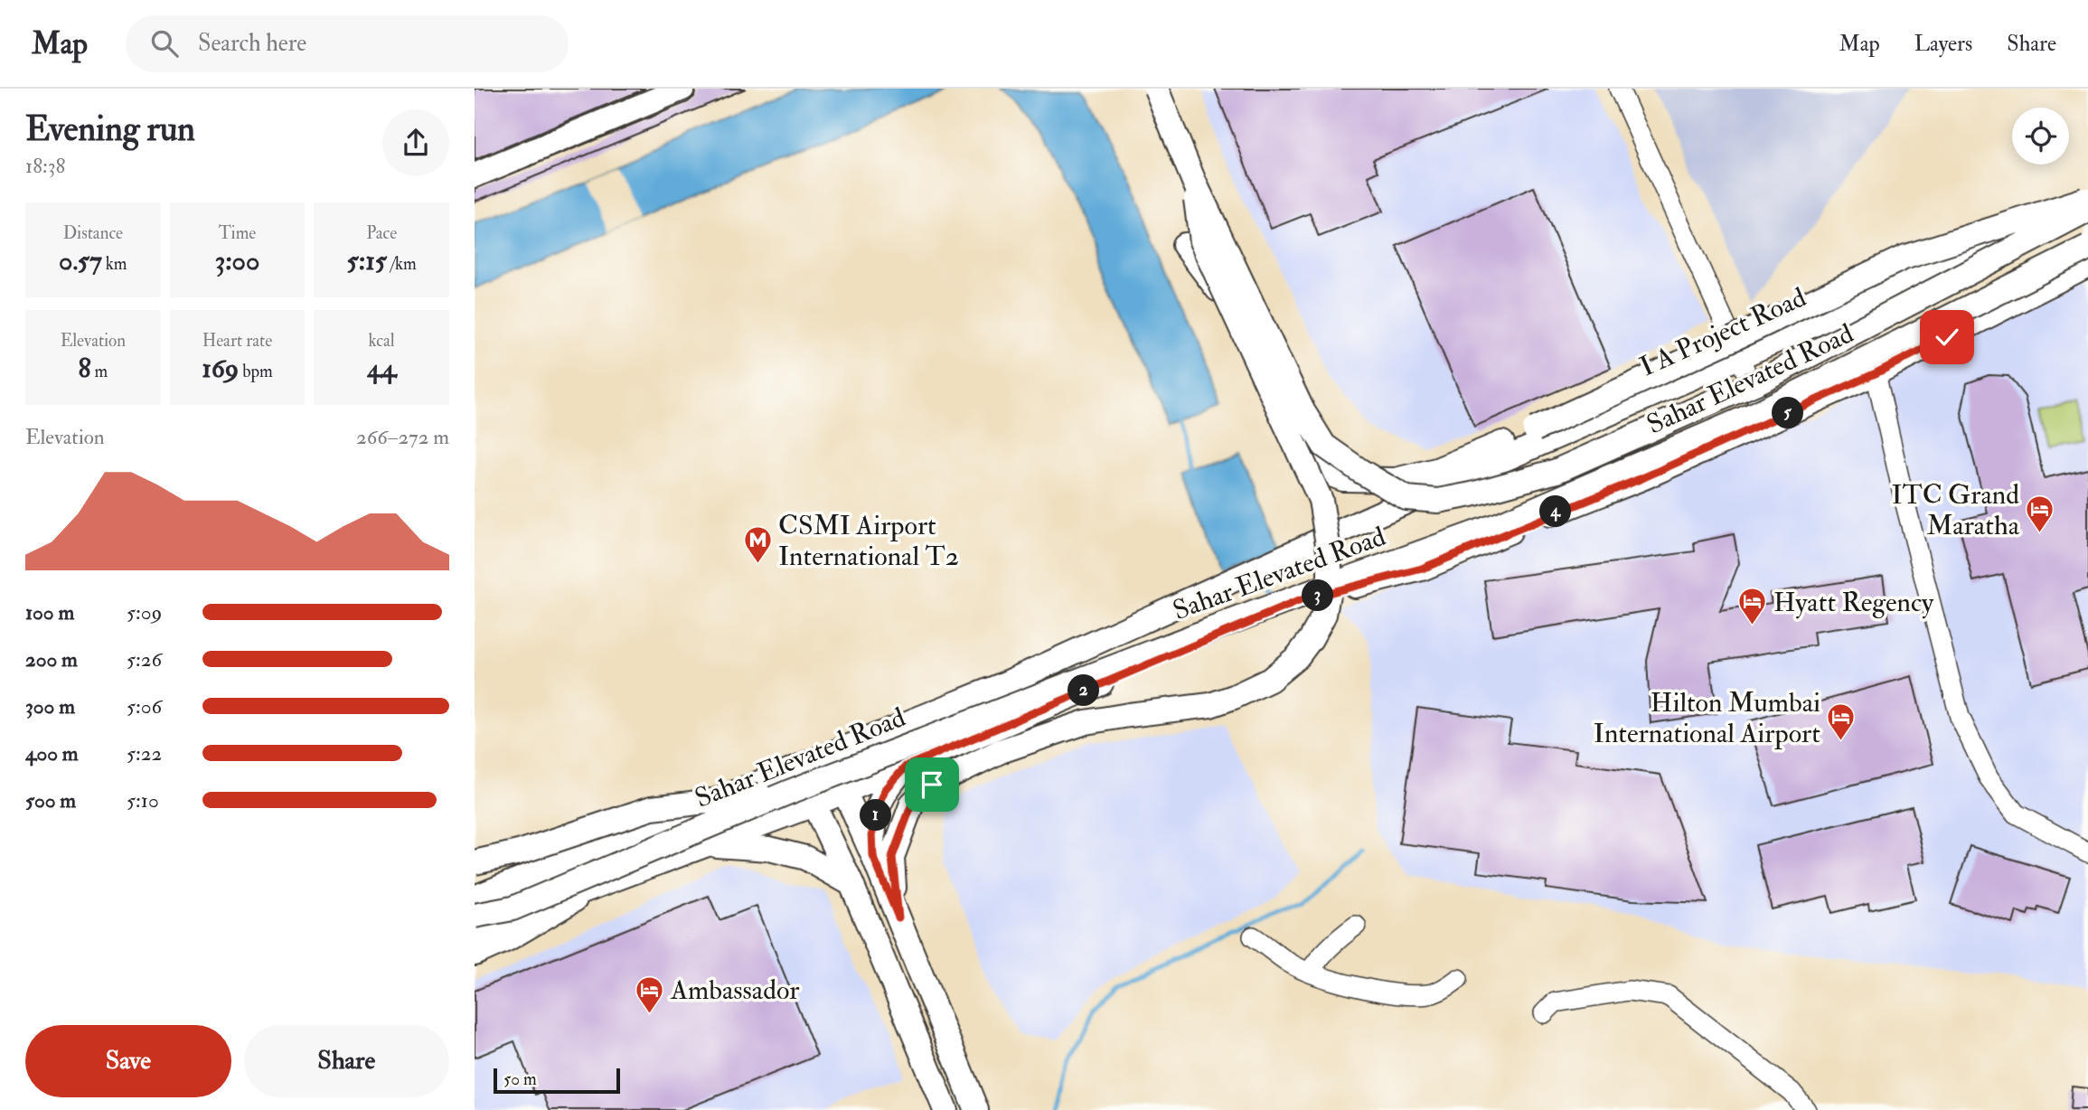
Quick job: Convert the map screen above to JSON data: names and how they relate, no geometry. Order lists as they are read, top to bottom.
{
  "streets": {
    "main road": ["I A Project Road", "Sahar Elevated Road"]
  },
  "places": {
    "hotel": [
      "ITC Grand Maratha",
      "Hyatt Regency",
      "Hilton Mumbai International Airport",
      "Ambassador"
    ],
    "metro station": ["CSMI Airport International T2"]
  },
  "scale_bar": "50 m",
  "page": {
    "header": "Map",
    "search": "Search here",
    "nav": ["Map", "Layers", "Share"],
    "heading": ["Evening run", "18:38"],
    "stats": [
      ["Distance", "0.57 km"],
      ["Time", "3:00"],
      ["Pace", "5:15 /km"],
      ["Elevation", "8 m"],
      ["Heart rate", "169 bpm"],
      ["kcal", "44"]
    ],
    "pins": [
      "5",
      "4",
      "3",
      "2",
      "1"
    ],
    "chart": ["Elevation", "266–272 m"],
    "list": [
      {
        "name": "100 m",
        "note": "5:09"
      },
      {
        "name": "200 m",
        "note": "5:26"
      },
      {
        "name": "300 m",
        "note": "5:06"
      },
      {
        "name": "400 m",
        "note": "5:22"
      },
      {
        "name": "500 m",
        "note": "5:10"
      }
    ],
    "buttons": ["Save", "Share"],
    "scale": "50 m"
  }
}
